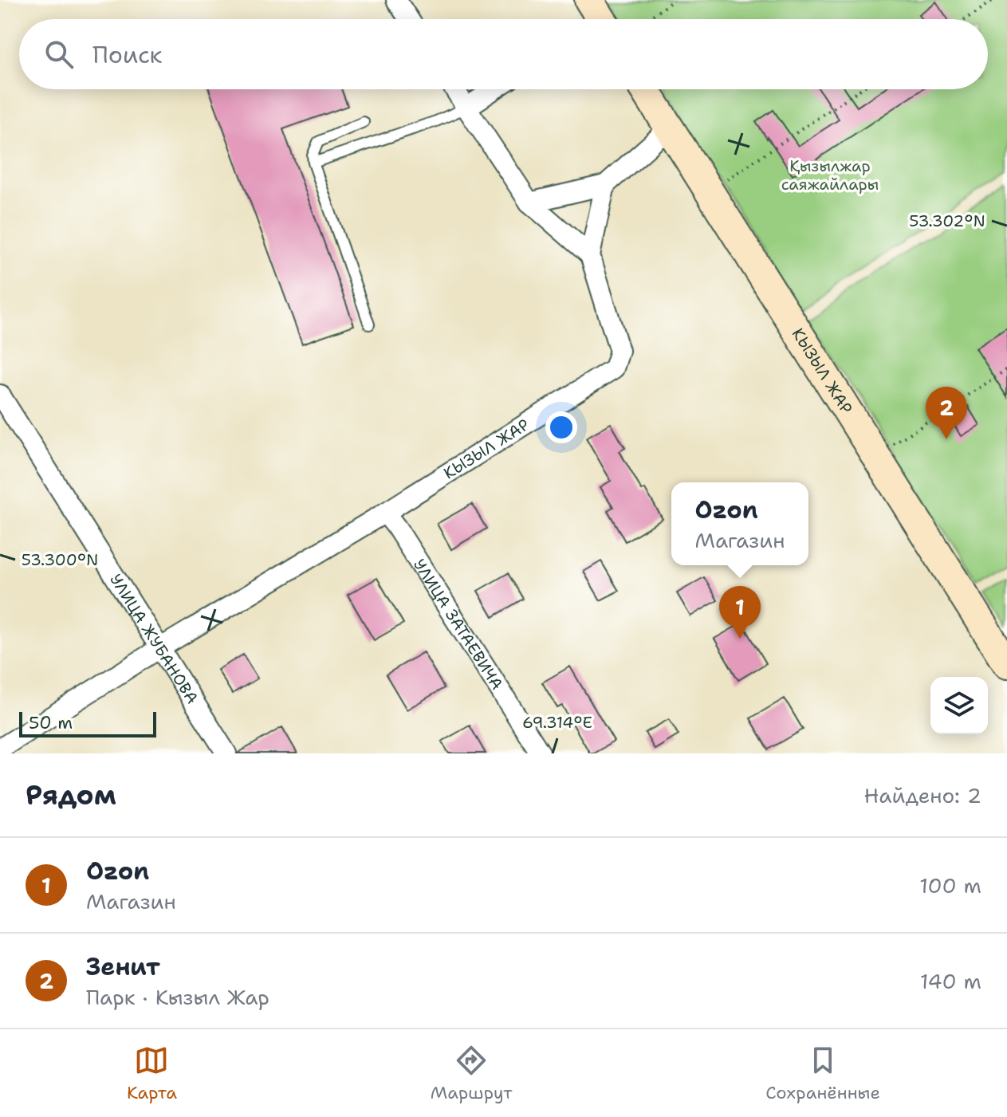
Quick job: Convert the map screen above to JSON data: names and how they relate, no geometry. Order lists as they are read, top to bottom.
{
  "streets": {
    "main road": ["КЫЗЫЛ ЖАР"],
    "street": ["УЛИЦА ЗАТАЕВИЧА", "УЛИЦА ЖУБАНОВА"]
  },
  "crossings": [
    ["КЫЗЫЛ ЖАР", "УЛИЦА ЗАТАЕВИЧА"],
    ["КЫЗЫЛ ЖАР", "УЛИЦА ЖУБАНОВА"]
  ],
  "parks": ["Қызылжар саяжайлары"],
  "scale_bar": "50 m",
  "page": {
    "search": "Поиск",
    "pins": ["2", "1"],
    "popup": ["Ozon", "Магазин"],
    "scale": "50 m",
    "heading": ["Рядом", "Найдено: 2"],
    "list": [
      {
        "mark": "1",
        "name": "Ozon",
        "note": "Магазин",
        "value": "100 m"
      },
      {
        "mark": "2",
        "name": "Зенит",
        "note": "Парк · Кызыл Жар",
        "value": "140 m"
      }
    ],
    "nav": ["Карта", "Маршрут", "Сохранённые"]
  },
  "coordinates": ["53.302°N", "53.300°N", "69.314°E"]
}
